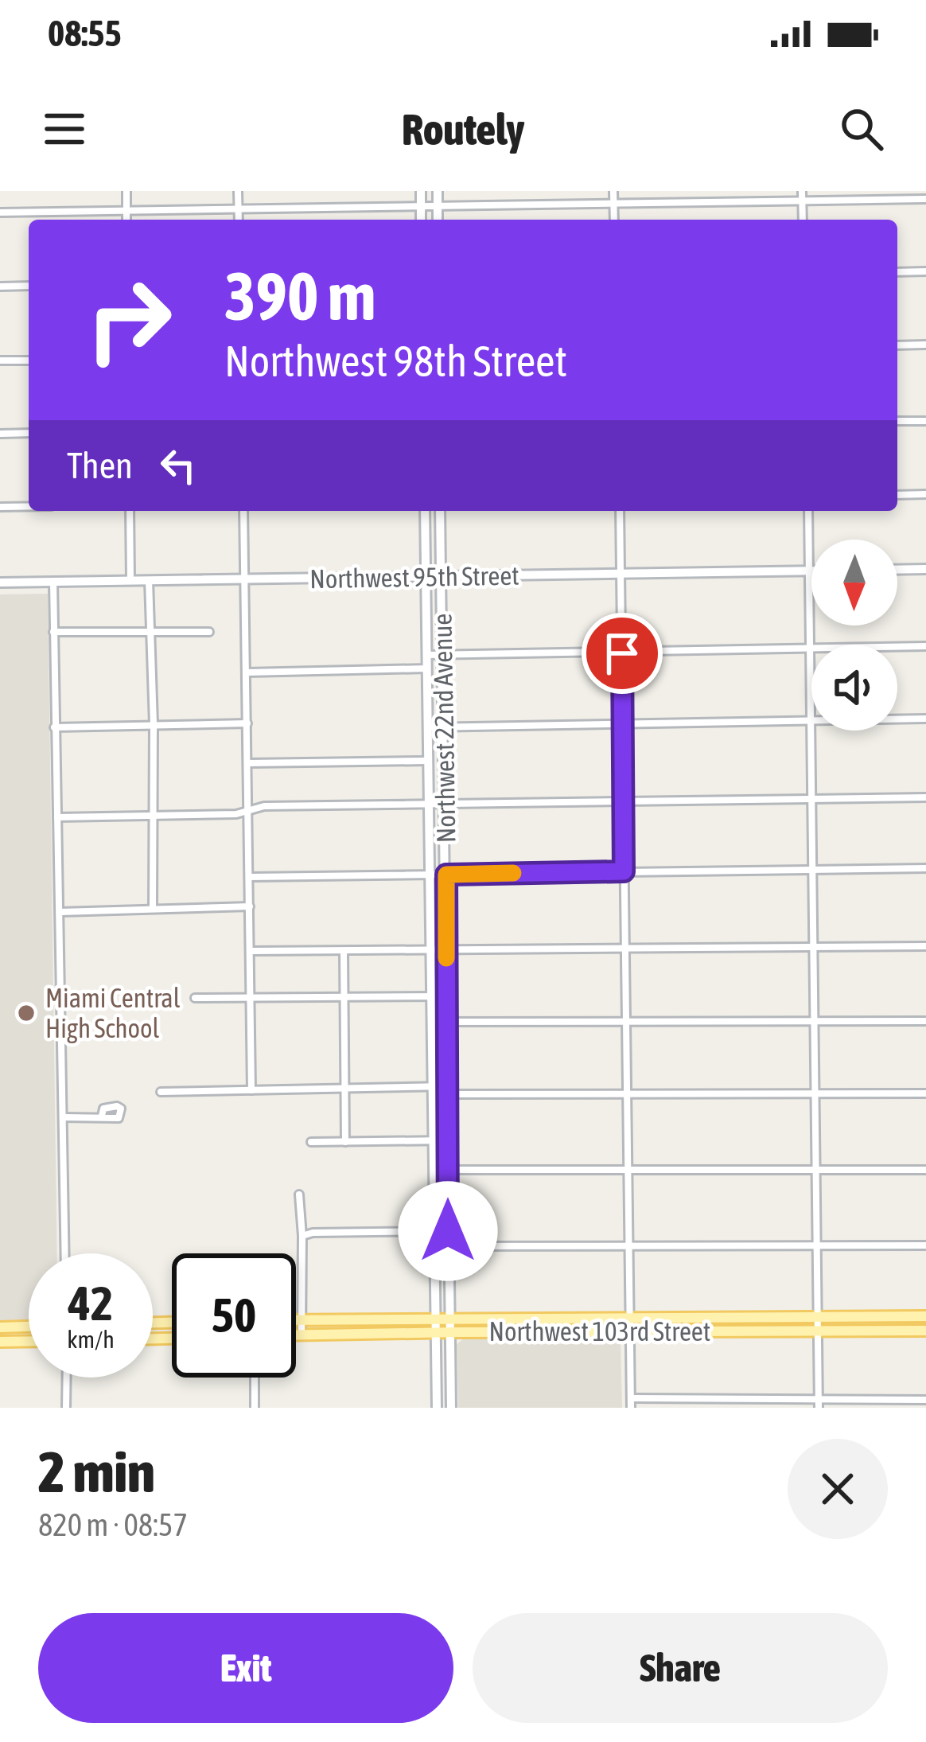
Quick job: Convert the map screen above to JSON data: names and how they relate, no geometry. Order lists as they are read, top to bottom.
{
  "streets": {
    "main road": ["Northwest 95th Street", "Northwest 22nd Avenue", "Northwest 103rd Street"]
  },
  "crossings": [
    ["Northwest 95th Street", "Northwest 22nd Avenue"],
    ["Northwest 22nd Avenue", "Northwest 103rd Street"]
  ],
  "places": ["Miami Central High School"],
  "north": "bottom",
  "page": {
    "status": "08:55",
    "header": "Routely",
    "turn": ["390 m", "Northwest 98th Street"],
    "then": "Then",
    "speed": "42 km/h",
    "limit": "50",
    "heading": ["2 min", "820 m · 08:57"],
    "buttons": ["Exit", "Share"]
  }
}
